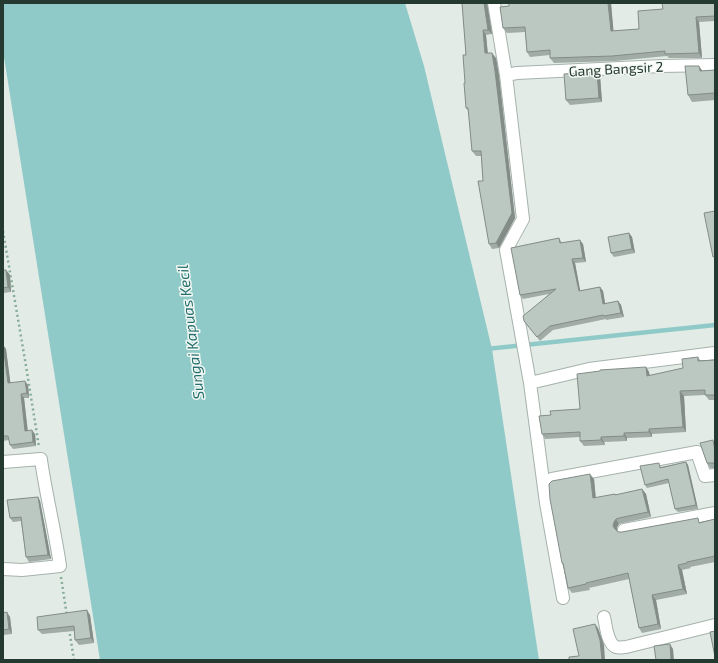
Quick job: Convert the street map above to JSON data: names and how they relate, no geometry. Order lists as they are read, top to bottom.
{
  "streets": {
    "street": ["Gang Bangsir 2"]
  },
  "water": ["Sungai Kapuas Kecil"]
}
